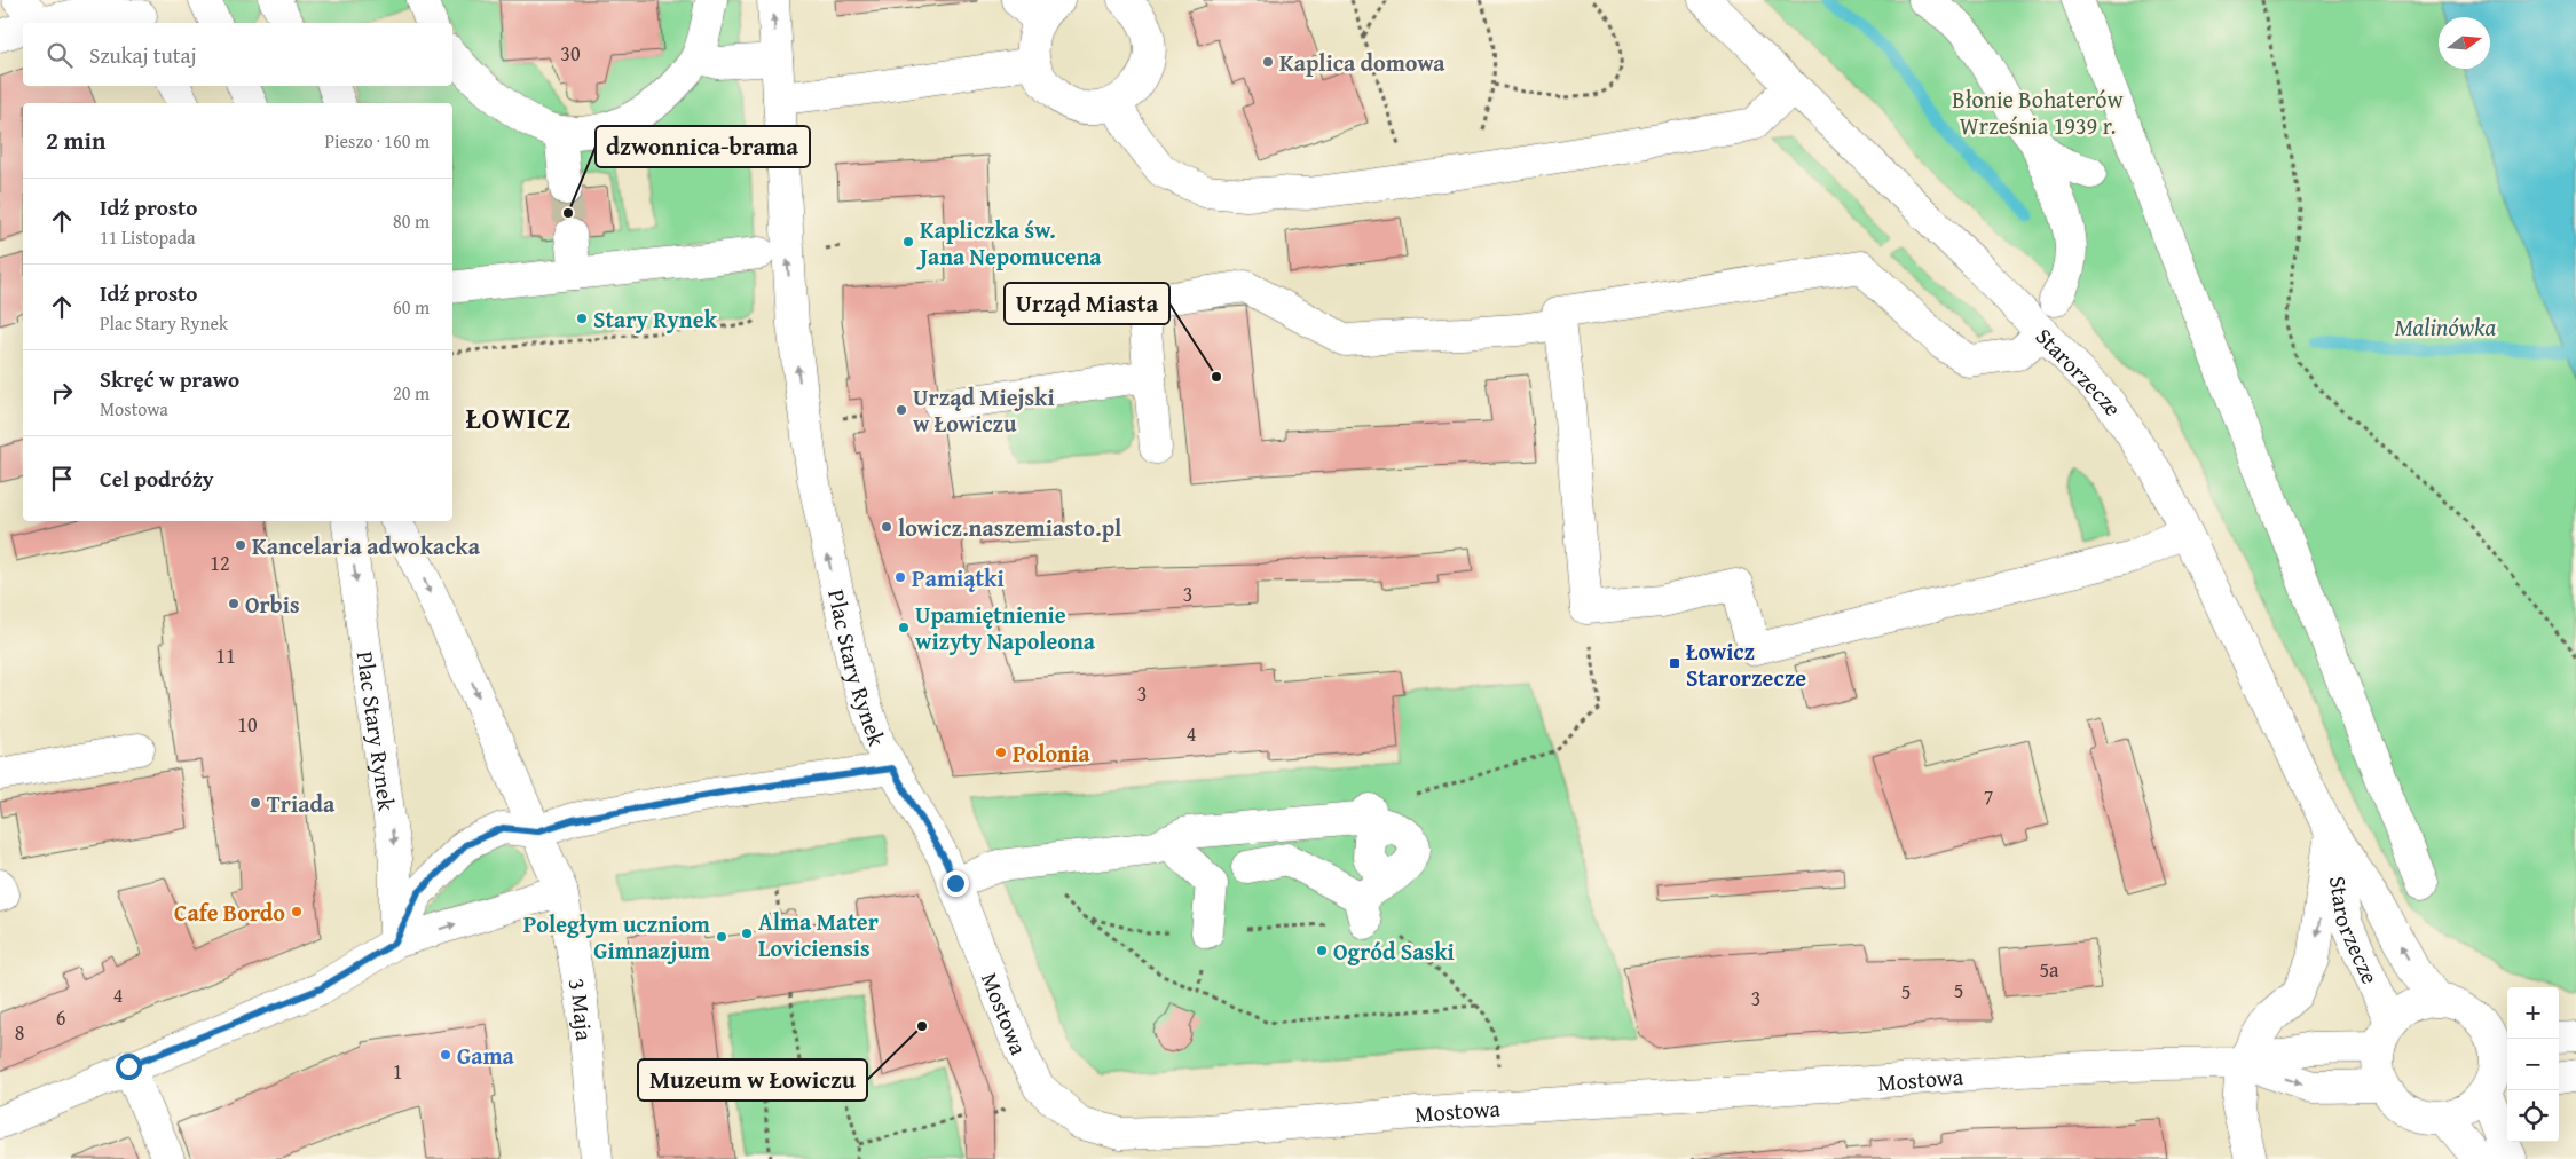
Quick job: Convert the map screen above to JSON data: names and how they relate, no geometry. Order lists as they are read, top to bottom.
{
  "streets": {
    "street": [
      "Starorzecze",
      "Plac Stary Rynek",
      "3 Maja",
      "Mostowa"
    ]
  },
  "crossings": [
    ["Starorzecze", "Mostowa"],
    ["Plac Stary Rynek", "3 Maja"],
    ["Plac Stary Rynek", "Mostowa"]
  ],
  "districts": ["ŁOWICZ"],
  "water": ["Malinówka"],
  "parks": ["Błonie Bohaterów Września 1939 r."],
  "places": {
    "other": [
      "Kaplica domowa",
      "dzwonnica-brama",
      "Kapliczka św. Jana Nepomucena",
      "Stary Rynek",
      "Urząd Miasta",
      "Urząd Miejski w Łowiczu",
      "lowicz.naszemiasto.pl",
      "Kancelaria adwokacka",
      "Pamiątki",
      "Orbis",
      "Upamiętnienie wizyty Napoleona",
      "Polonia",
      "Triada",
      "Cafe Bordo",
      "Alma Mater Loviciensis",
      "Poległym uczniom Gimnazjum",
      "Ogród Saski",
      "Muzeum w Łowiczu",
      "Gama"
    ],
    "transit": ["Łowicz Starorzecze"]
  },
  "house_numbers": [
    "30",
    "12",
    "3",
    "11",
    "3",
    "10",
    "4",
    "7",
    "5a",
    "5",
    "5",
    "4",
    "3",
    "6",
    "8",
    "1"
  ],
  "north": "right",
  "page": {
    "search": "Szukaj tutaj",
    "heading": ["2 min", "Pieszo · 160 m"],
    "list": [
      ["Idź prosto", "11 Listopada", "80 m"],
      ["Idź prosto", "Plac Stary Rynek", "60 m"],
      ["Skręć w prawo", "Mostowa", "20 m"],
      "Cel podróży"
    ],
    "map_buttons": ["+", "−"]
  }
}
